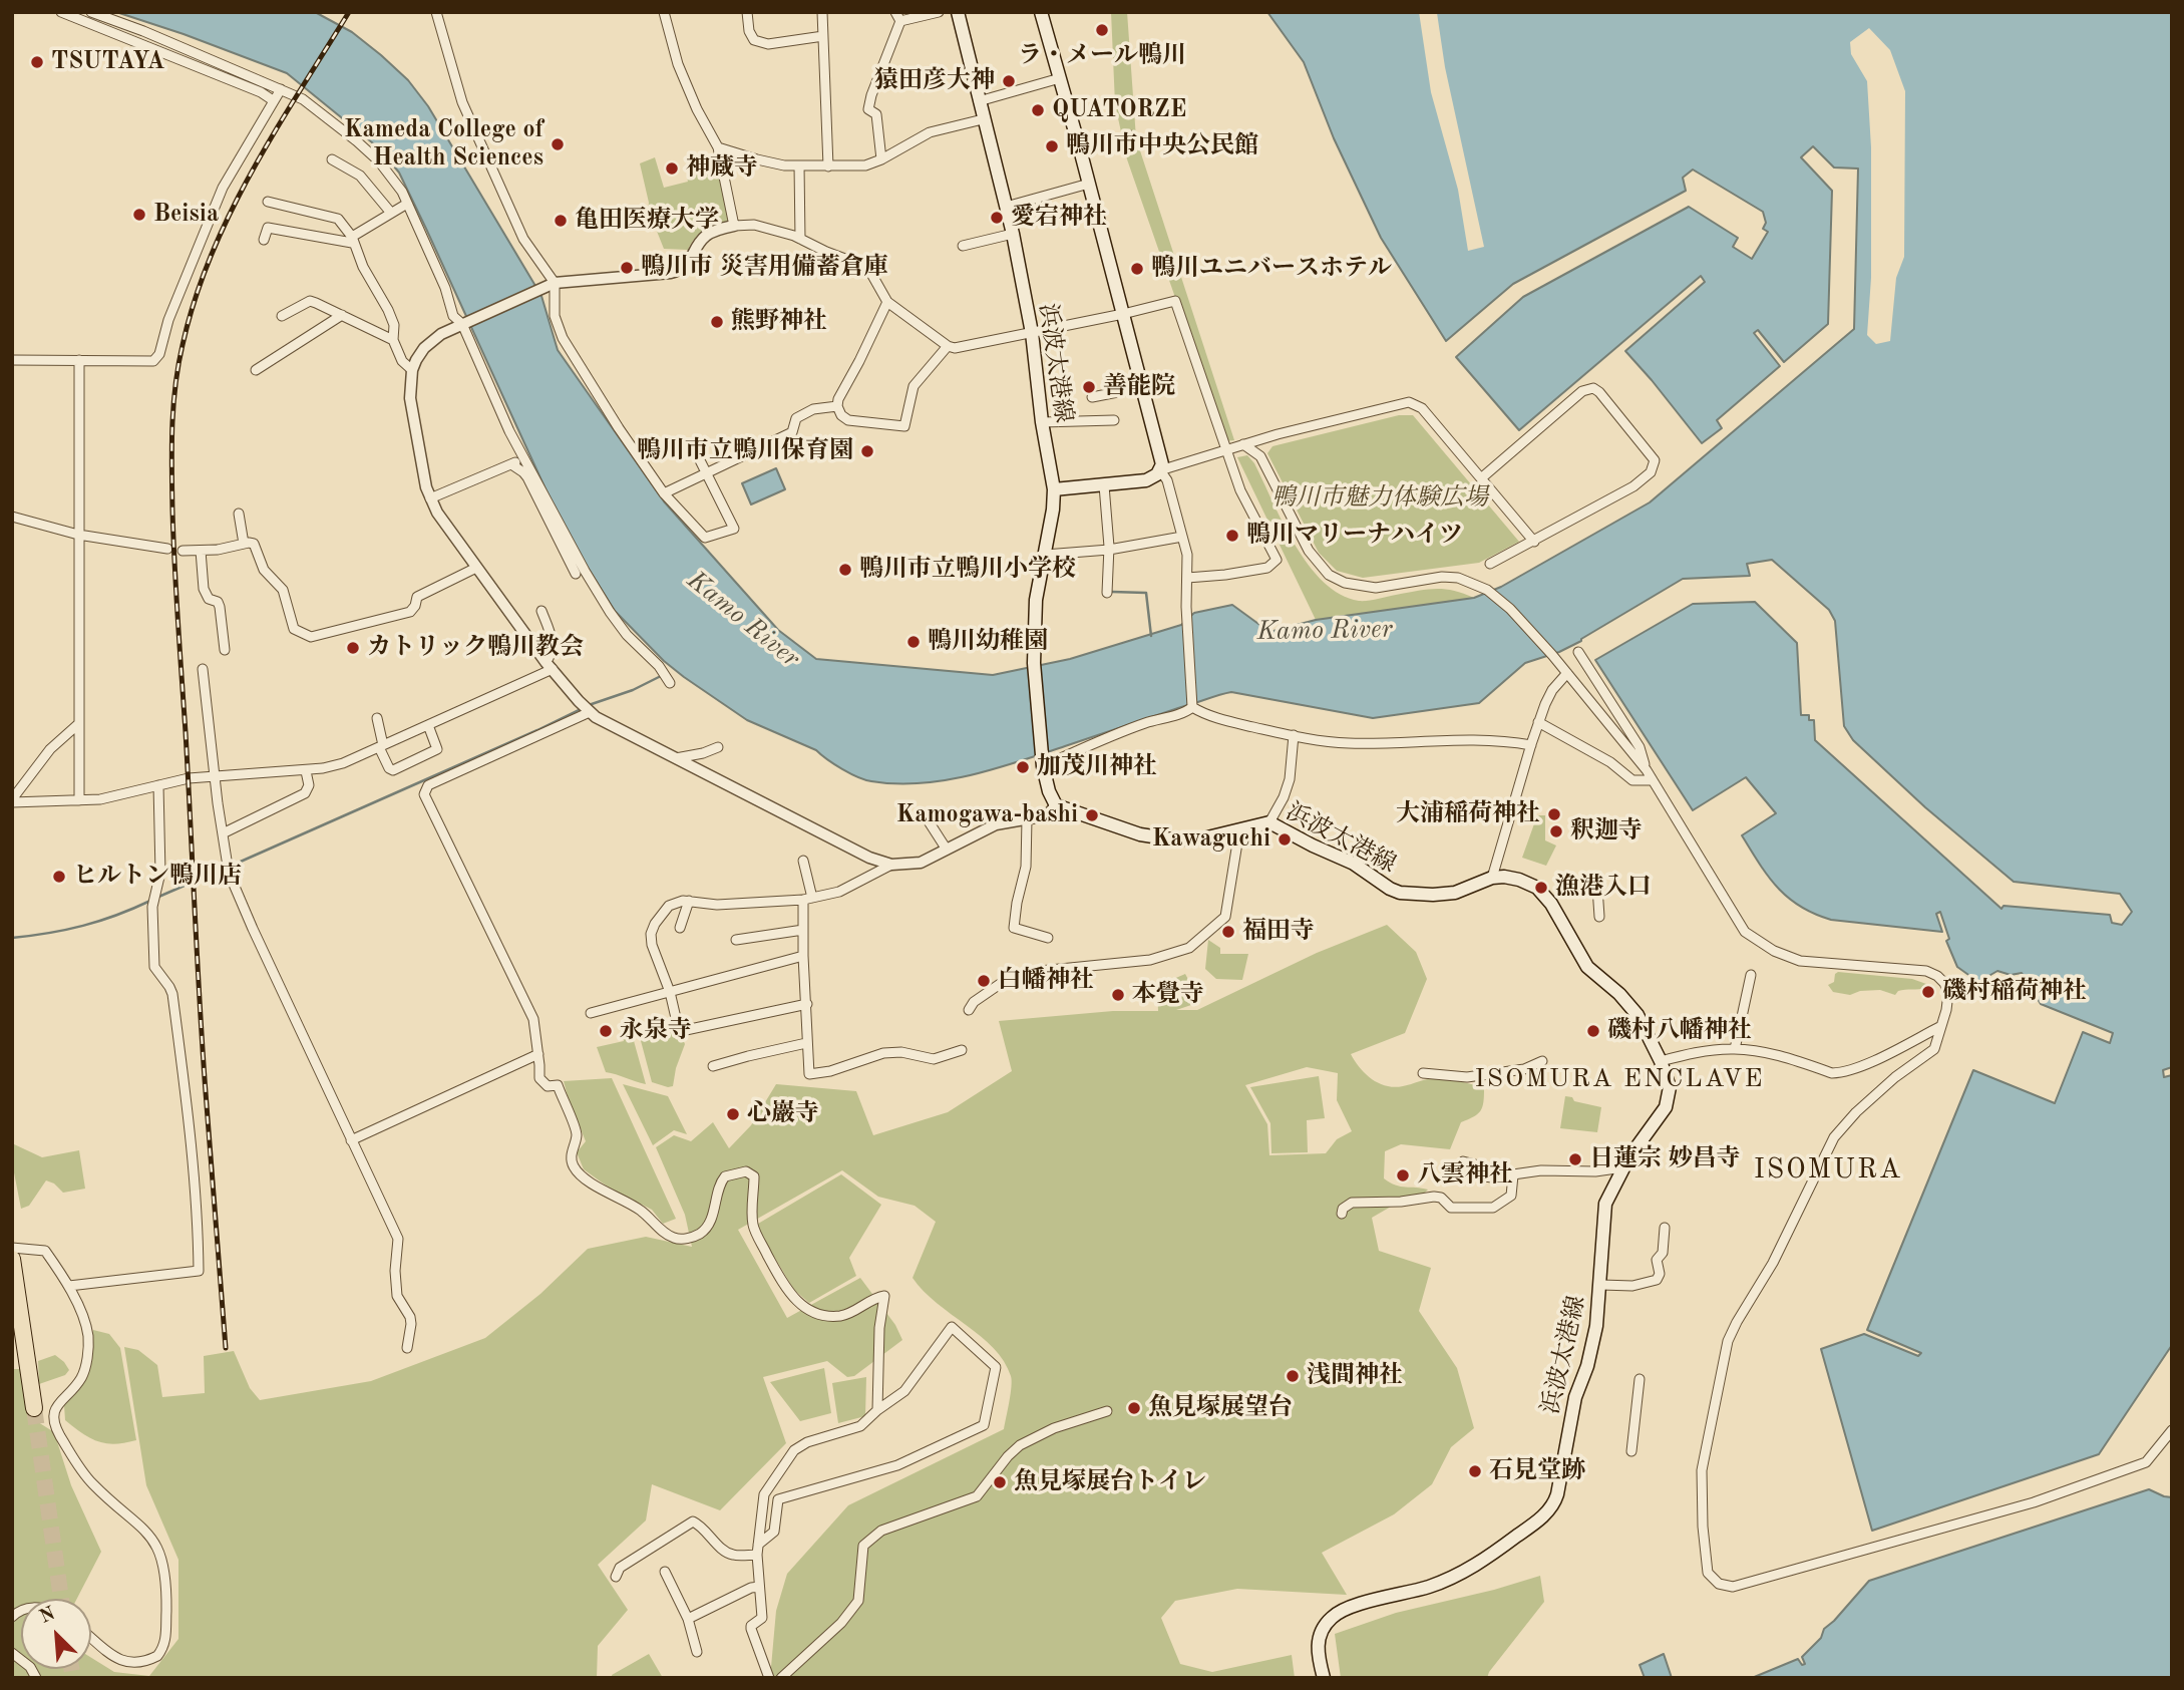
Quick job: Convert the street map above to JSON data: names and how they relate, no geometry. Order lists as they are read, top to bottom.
{
  "streets": {
    "main road": ["浜波太港線"]
  },
  "districts": ["ISOMURA ENCLAVE", "ISOMURA"],
  "water": ["Kamo River"],
  "parks": ["鴨川市魅力体験広場"],
  "places": [
    "ラ・メール鴨川",
    "TSUTAYA",
    "猿田彦大神",
    "QUATORZE",
    "Kameda College of Health Sciences",
    "鴨川市中央公民館",
    "神蔵寺",
    "Beisia",
    "愛宕神社",
    "亀田医療大学",
    "鴨川市 災害用備蓄倉庫",
    "鴨川ユニバースホテル",
    "熊野神社",
    "善能院",
    "鴨川市立鴨川保育園",
    "鴨川マリーナハイツ",
    "鴨川市立鴨川小学校",
    "鴨川幼稚園",
    "カトリック鴨川教会",
    "加茂川神社",
    "大浦稲荷神社",
    "Kamogawa-bashi",
    "釈迦寺",
    "Kawaguchi",
    "ヒルトン鴨川店",
    "漁港入口",
    "福田寺",
    "白幡神社",
    "磯村稲荷神社",
    "本覺寺",
    "永泉寺",
    "磯村八幡神社",
    "心巖寺",
    "日蓮宗 妙昌寺",
    "八雲神社",
    "浅間神社",
    "魚見塚展望台",
    "石見堂跡",
    "魚見塚展台トイレ"
  ],
  "north": "top left"
}
